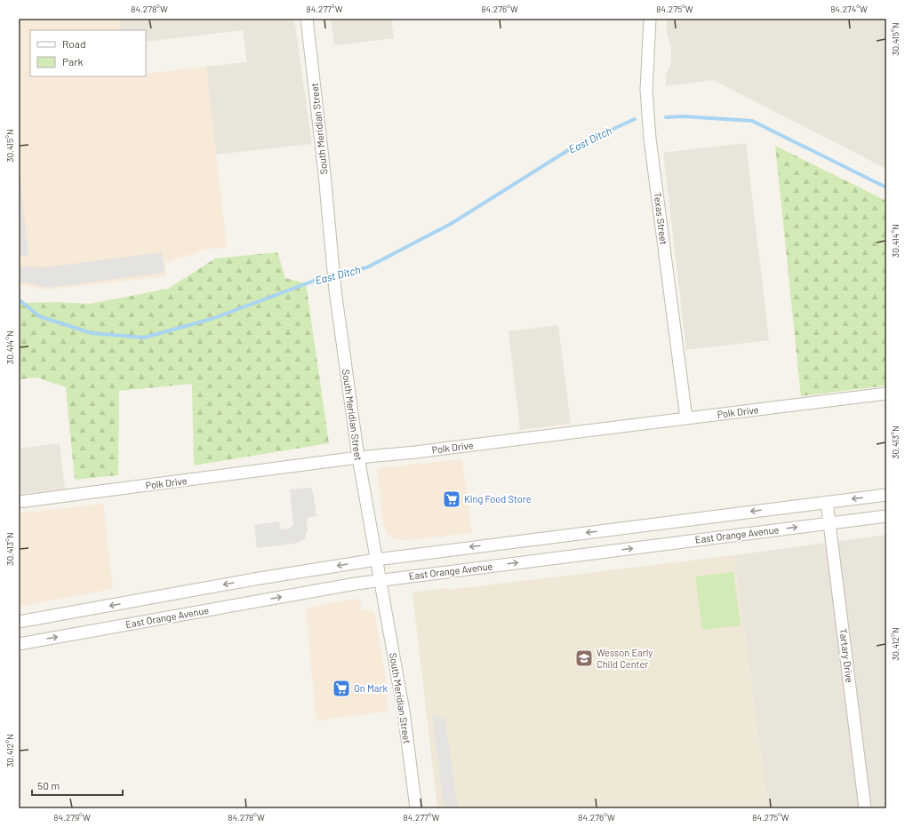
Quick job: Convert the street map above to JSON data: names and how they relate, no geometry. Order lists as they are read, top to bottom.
{
  "streets": {
    "street": [
      "South Meridian Street",
      "Texas Street",
      "Polk Drive",
      "East Orange Avenue",
      "Tartary Drive"
    ]
  },
  "crossings": [
    ["South Meridian Street", "Polk Drive"],
    ["South Meridian Street", "East Orange Avenue"],
    ["Texas Street", "Polk Drive"],
    ["East Orange Avenue", "Tartary Drive"]
  ],
  "water": ["East Ditch"],
  "places": {
    "supermarket": ["King Food Store", "On Mark"],
    "school or university": ["Wesson Early Child Center"]
  },
  "legend": ["Road", "Park"],
  "scale_bar": "50 m",
  "coordinates": [
    "84.278°W",
    "84.277°W",
    "84.276°W",
    "84.275°W",
    "84.274°W",
    "30.415°N",
    "30.414°N",
    "30.413°N",
    "30.412°N",
    "84.279°W"
  ]
}
